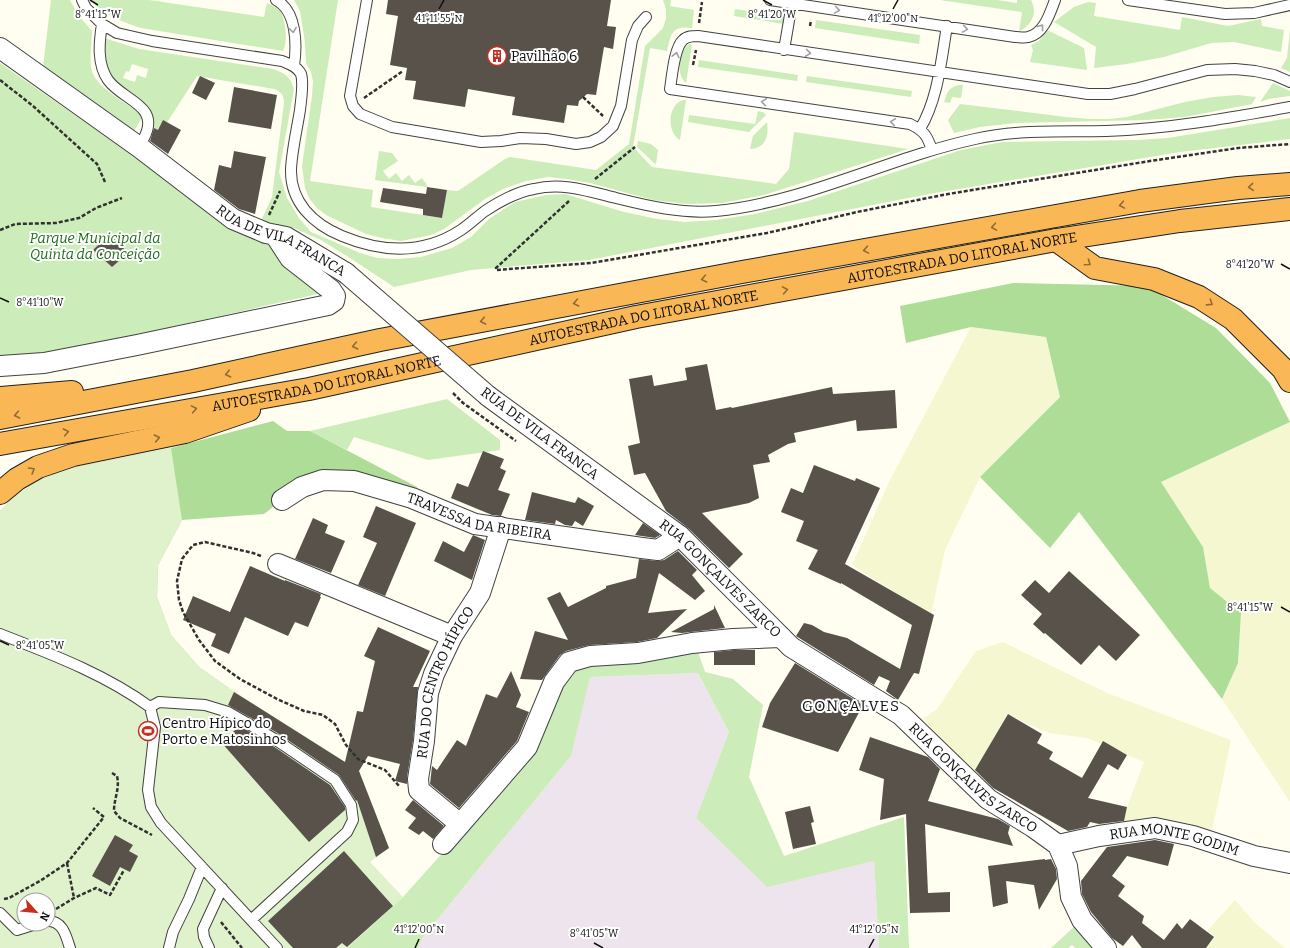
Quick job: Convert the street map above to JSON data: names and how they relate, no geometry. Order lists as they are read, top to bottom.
{
  "streets": {
    "highway": ["AUTOESTRADA DO LITORAL NORTE"],
    "street": [
      "RUA DE VILA FRANCA",
      "TRAVESSA DA RIBEIRA",
      "RUA GONÇALVES ZARCO",
      "RUA DO CENTRO HÍPICO",
      "RUA MONTE GODIM"
    ]
  },
  "crossings": [
    ["RUA DE VILA FRANCA", "RUA GONÇALVES ZARCO"],
    ["TRAVESSA DA RIBEIRA", "RUA GONÇALVES ZARCO"],
    ["TRAVESSA DA RIBEIRA", "RUA DO CENTRO HÍPICO"],
    ["RUA GONÇALVES ZARCO", "RUA MONTE GODIM"]
  ],
  "districts": ["GONÇALVES"],
  "parks": ["Parque Municipal da Quinta da Conceição"],
  "places": {
    "building": ["Pavilhão 6"],
    "sports": ["Centro Hípico do Porto e Matosinhos"]
  },
  "north": "bottom right",
  "coordinates": [
    "8°41'15\"W",
    "8°41'20\"W",
    "41°11'55\"N",
    "41°12'00\"N",
    "8°41'10\"W",
    "8°41'05\"W",
    "41°12'05\"N"
  ]
}
